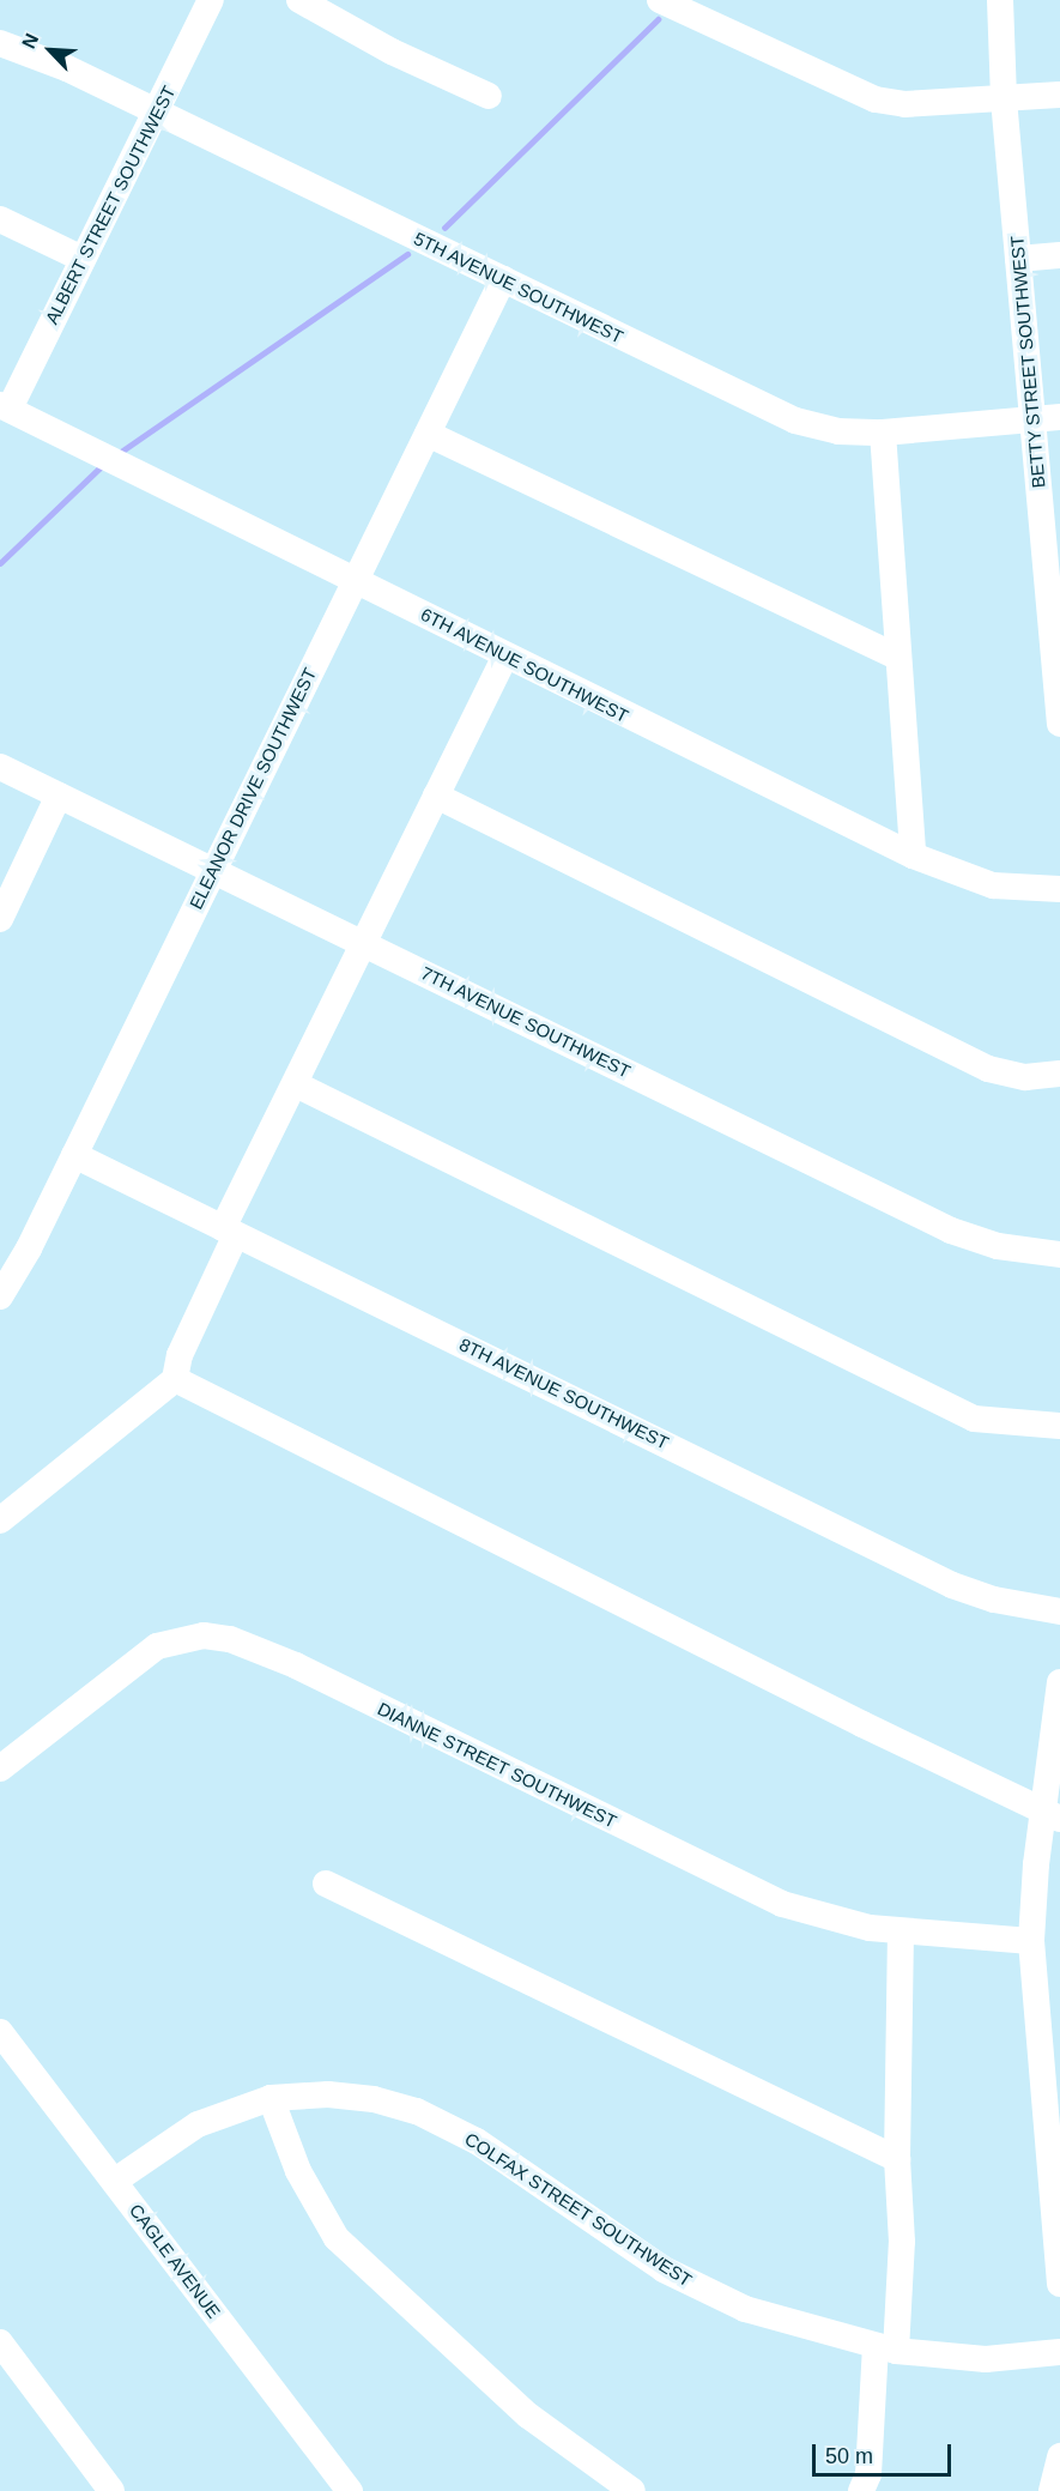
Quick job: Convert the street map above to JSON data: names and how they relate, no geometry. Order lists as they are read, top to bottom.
{
  "streets": {
    "street": [
      "ALBERT STREET SOUTHWEST",
      "5TH AVENUE SOUTHWEST",
      "BETTY STREET SOUTHWEST",
      "6TH AVENUE SOUTHWEST",
      "ELEANOR DRIVE SOUTHWEST",
      "7TH AVENUE SOUTHWEST",
      "8TH AVENUE SOUTHWEST",
      "DIANNE STREET SOUTHWEST",
      "COLFAX STREET SOUTHWEST",
      "CAGLE AVENUE"
    ]
  },
  "crossings": [
    ["ALBERT STREET SOUTHWEST", "5TH AVENUE SOUTHWEST"],
    ["ALBERT STREET SOUTHWEST", "6TH AVENUE SOUTHWEST"],
    ["5TH AVENUE SOUTHWEST", "BETTY STREET SOUTHWEST"],
    ["5TH AVENUE SOUTHWEST", "ELEANOR DRIVE SOUTHWEST"],
    ["6TH AVENUE SOUTHWEST", "ELEANOR DRIVE SOUTHWEST"],
    ["ELEANOR DRIVE SOUTHWEST", "7TH AVENUE SOUTHWEST"],
    ["ELEANOR DRIVE SOUTHWEST", "8TH AVENUE SOUTHWEST"],
    ["COLFAX STREET SOUTHWEST", "CAGLE AVENUE"]
  ],
  "scale_bar": "50 m",
  "north": "top left"
}
